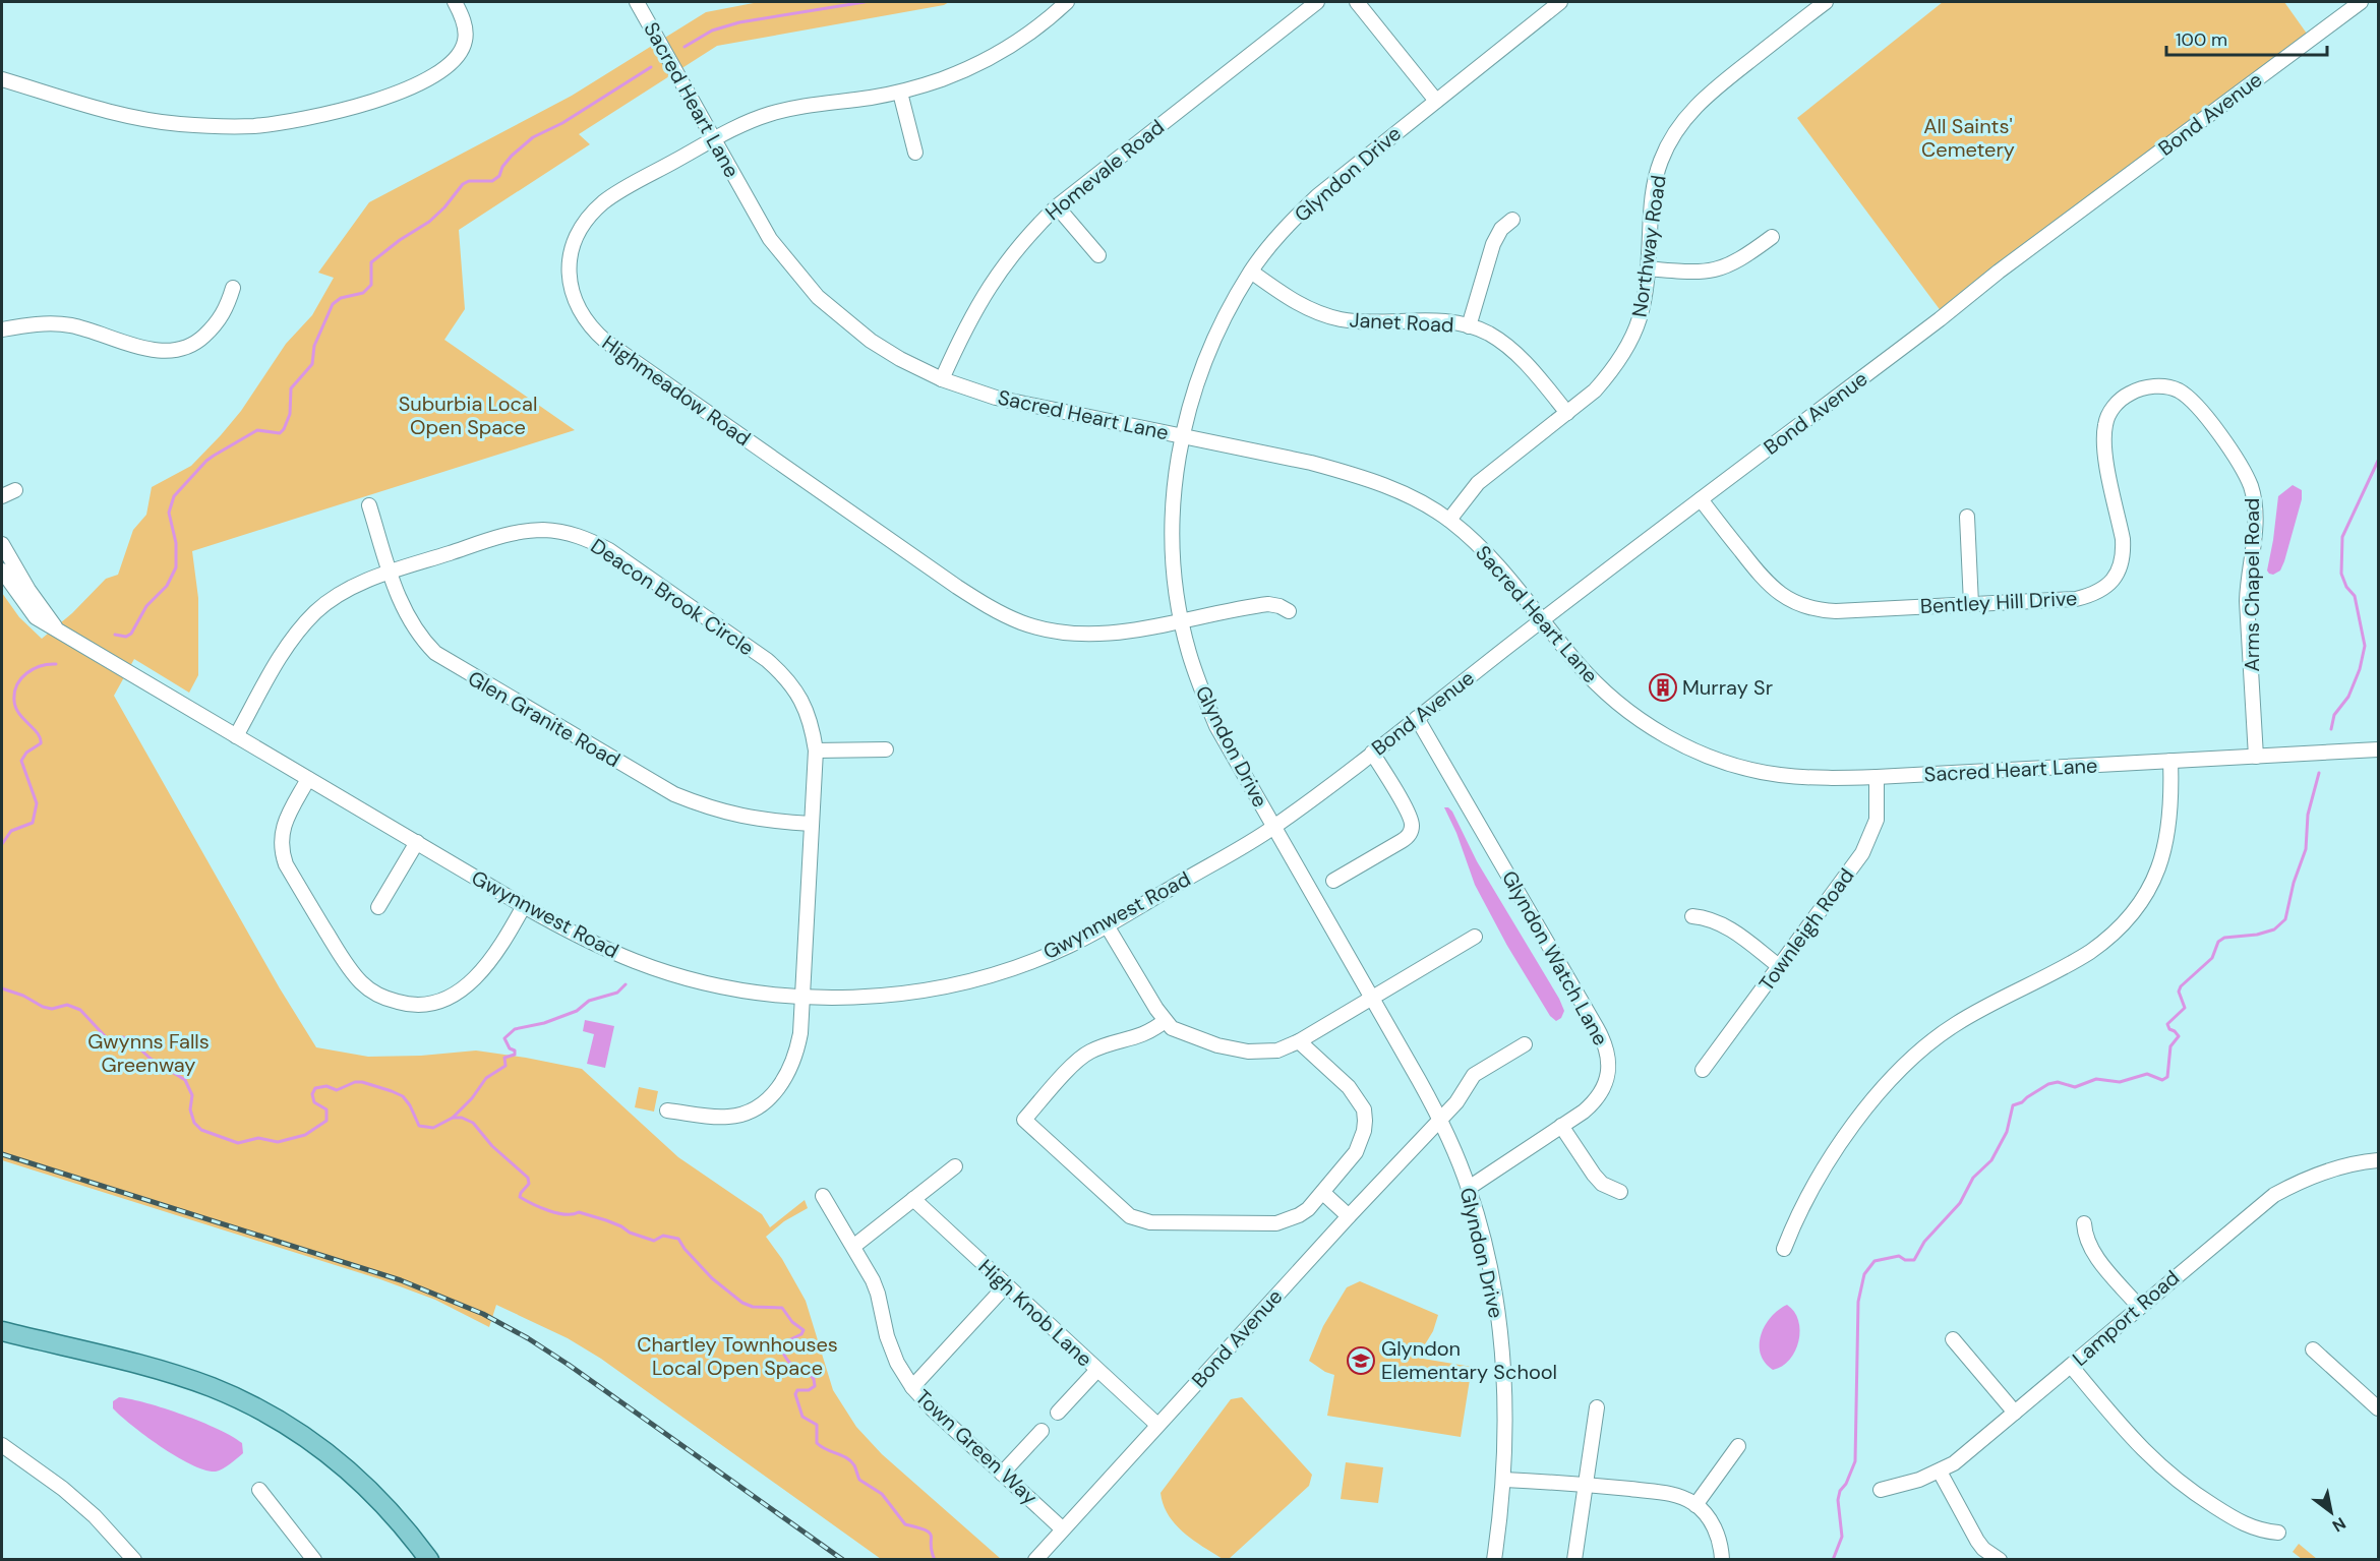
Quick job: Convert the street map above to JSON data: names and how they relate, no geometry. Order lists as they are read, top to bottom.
{
  "streets": {
    "street": [
      "Sacred Heart Lane",
      "Bond Avenue",
      "Homevale Road",
      "Glyndon Drive",
      "Northway Road",
      "Janet Road",
      "Highmeadow Road",
      "Arms Chapel Road",
      "Deacon Brook Circle",
      "Bentley Hill Drive",
      "Glen Granite Road",
      "Gwynnwest Road",
      "Townleigh Road",
      "Glyndon Watch Lane",
      "High Knob Lane",
      "Lamport Road",
      "Town Green Way"
    ]
  },
  "crossings": [
    ["Sacred Heart Lane", "Bond Avenue"],
    ["Sacred Heart Lane", "Homevale Road"],
    ["Sacred Heart Lane", "Glyndon Drive"],
    ["Sacred Heart Lane", "Northway Road"],
    ["Sacred Heart Lane", "Highmeadow Road"],
    ["Sacred Heart Lane", "Arms Chapel Road"],
    ["Sacred Heart Lane", "Townleigh Road"],
    ["Bond Avenue", "Glyndon Drive"],
    ["Bond Avenue", "Bentley Hill Drive"],
    ["Bond Avenue", "Gwynnwest Road"],
    ["Bond Avenue", "Glyndon Watch Lane"],
    ["Bond Avenue", "High Knob Lane"],
    ["Bond Avenue", "Town Green Way"],
    ["Glyndon Drive", "Janet Road"],
    ["Glyndon Drive", "Highmeadow Road"],
    ["Glyndon Drive", "Gwynnwest Road"],
    ["Glyndon Drive", "Glyndon Watch Lane"],
    ["Northway Road", "Janet Road"],
    ["Arms Chapel Road", "Bentley Hill Drive"],
    ["Deacon Brook Circle", "Glen Granite Road"],
    ["Deacon Brook Circle", "Gwynnwest Road"]
  ],
  "parks": [
    "All Saints' Cemetery",
    "Suburbia Local Open Space",
    "Gwynns Falls Greenway",
    "Chartley Townhouses Local Open Space"
  ],
  "places": {
    "building": ["Murray Sr"],
    "school or university": ["Glyndon Elementary School"]
  },
  "scale_bar": "100 m",
  "north": "bottom right"
}
